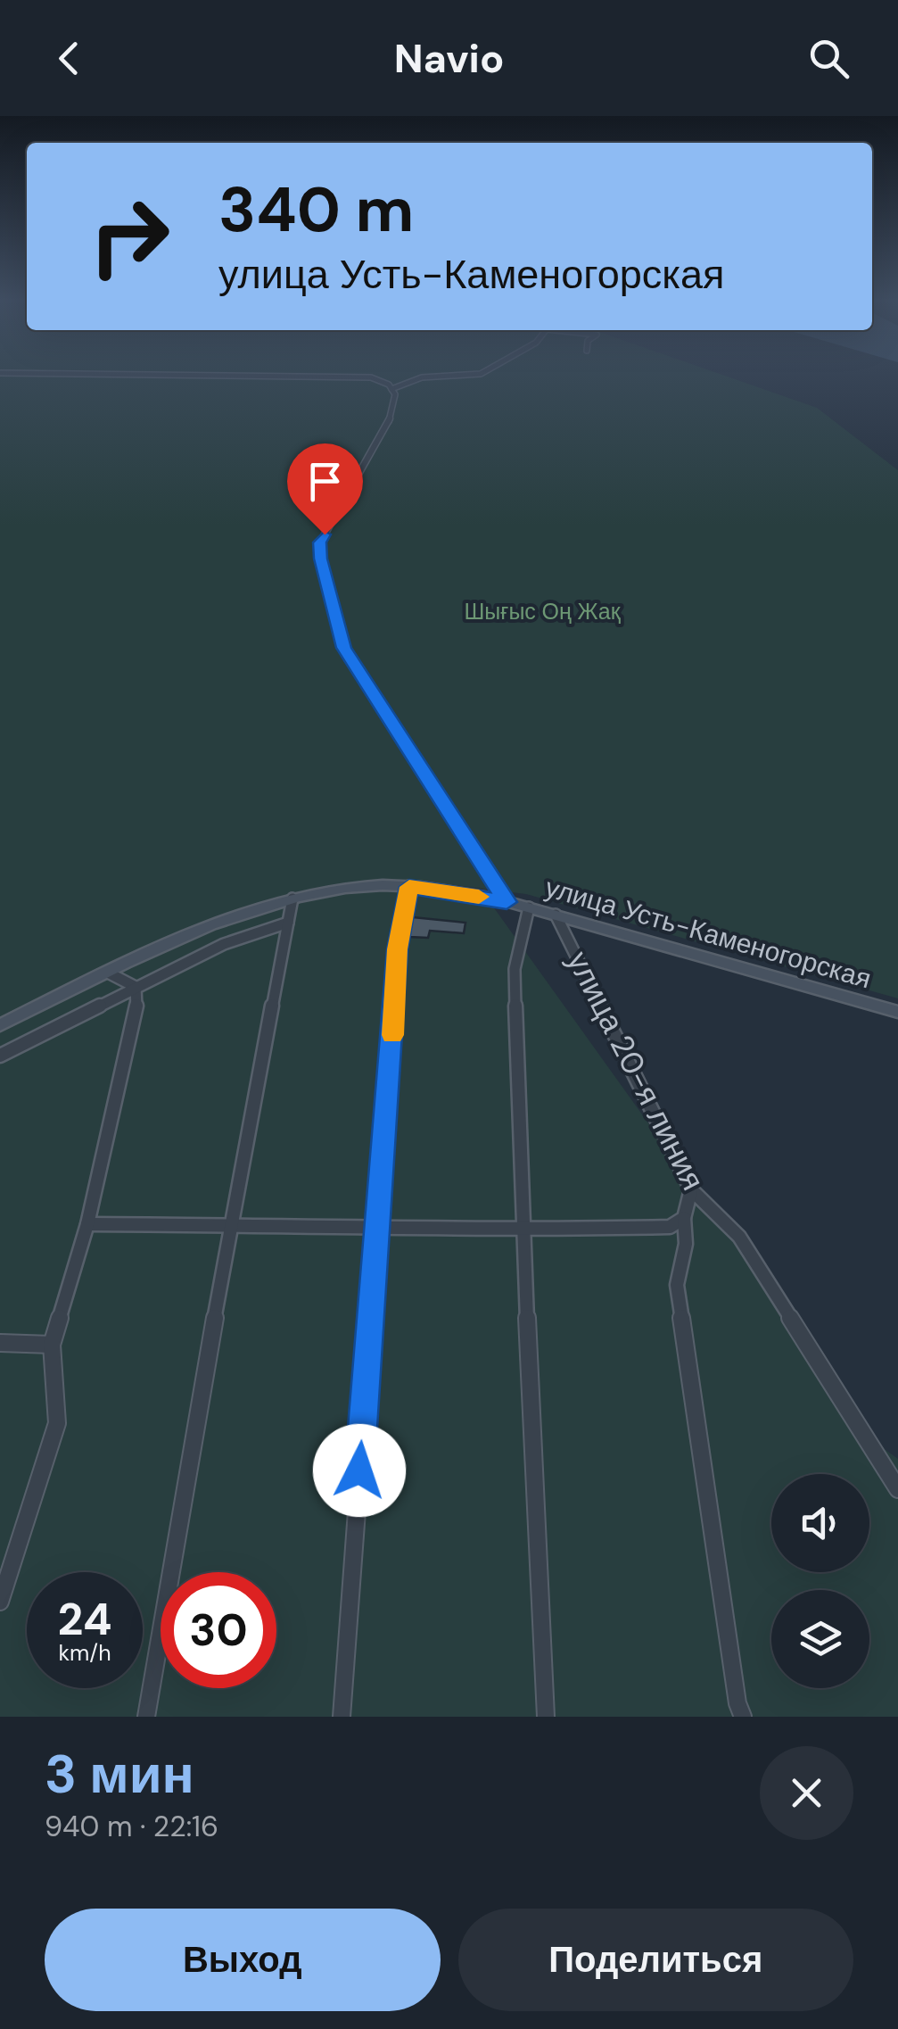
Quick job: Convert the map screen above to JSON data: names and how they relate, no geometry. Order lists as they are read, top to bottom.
{
  "streets": {
    "street": ["улица Усть-Каменогорская", "улица 20-я линия"]
  },
  "crossings": [
    ["улица Усть-Каменогорская", "улица 20-я линия"]
  ],
  "parks": ["Шығыс Оң Жақ"],
  "page": {
    "header": "Navio",
    "turn": ["340 m", "улица Усть-Каменогорская"],
    "speed": "24 km/h",
    "limit": "30",
    "heading": ["3 мин", "940 m · 22:16"],
    "buttons": ["Выход", "Поделиться"]
  }
}
